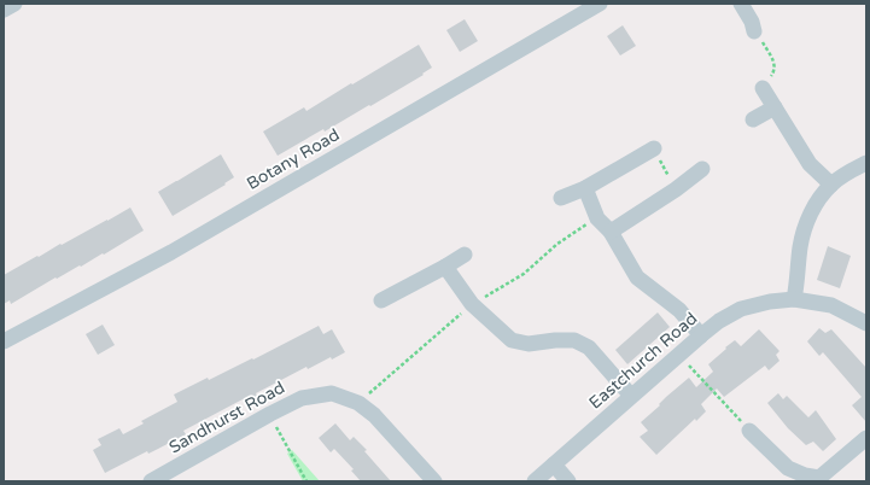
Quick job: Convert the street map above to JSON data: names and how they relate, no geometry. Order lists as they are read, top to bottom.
{
  "streets": {
    "street": ["Botany Road", "Eastchurch Road", "Sandhurst Road"]
  }
}
